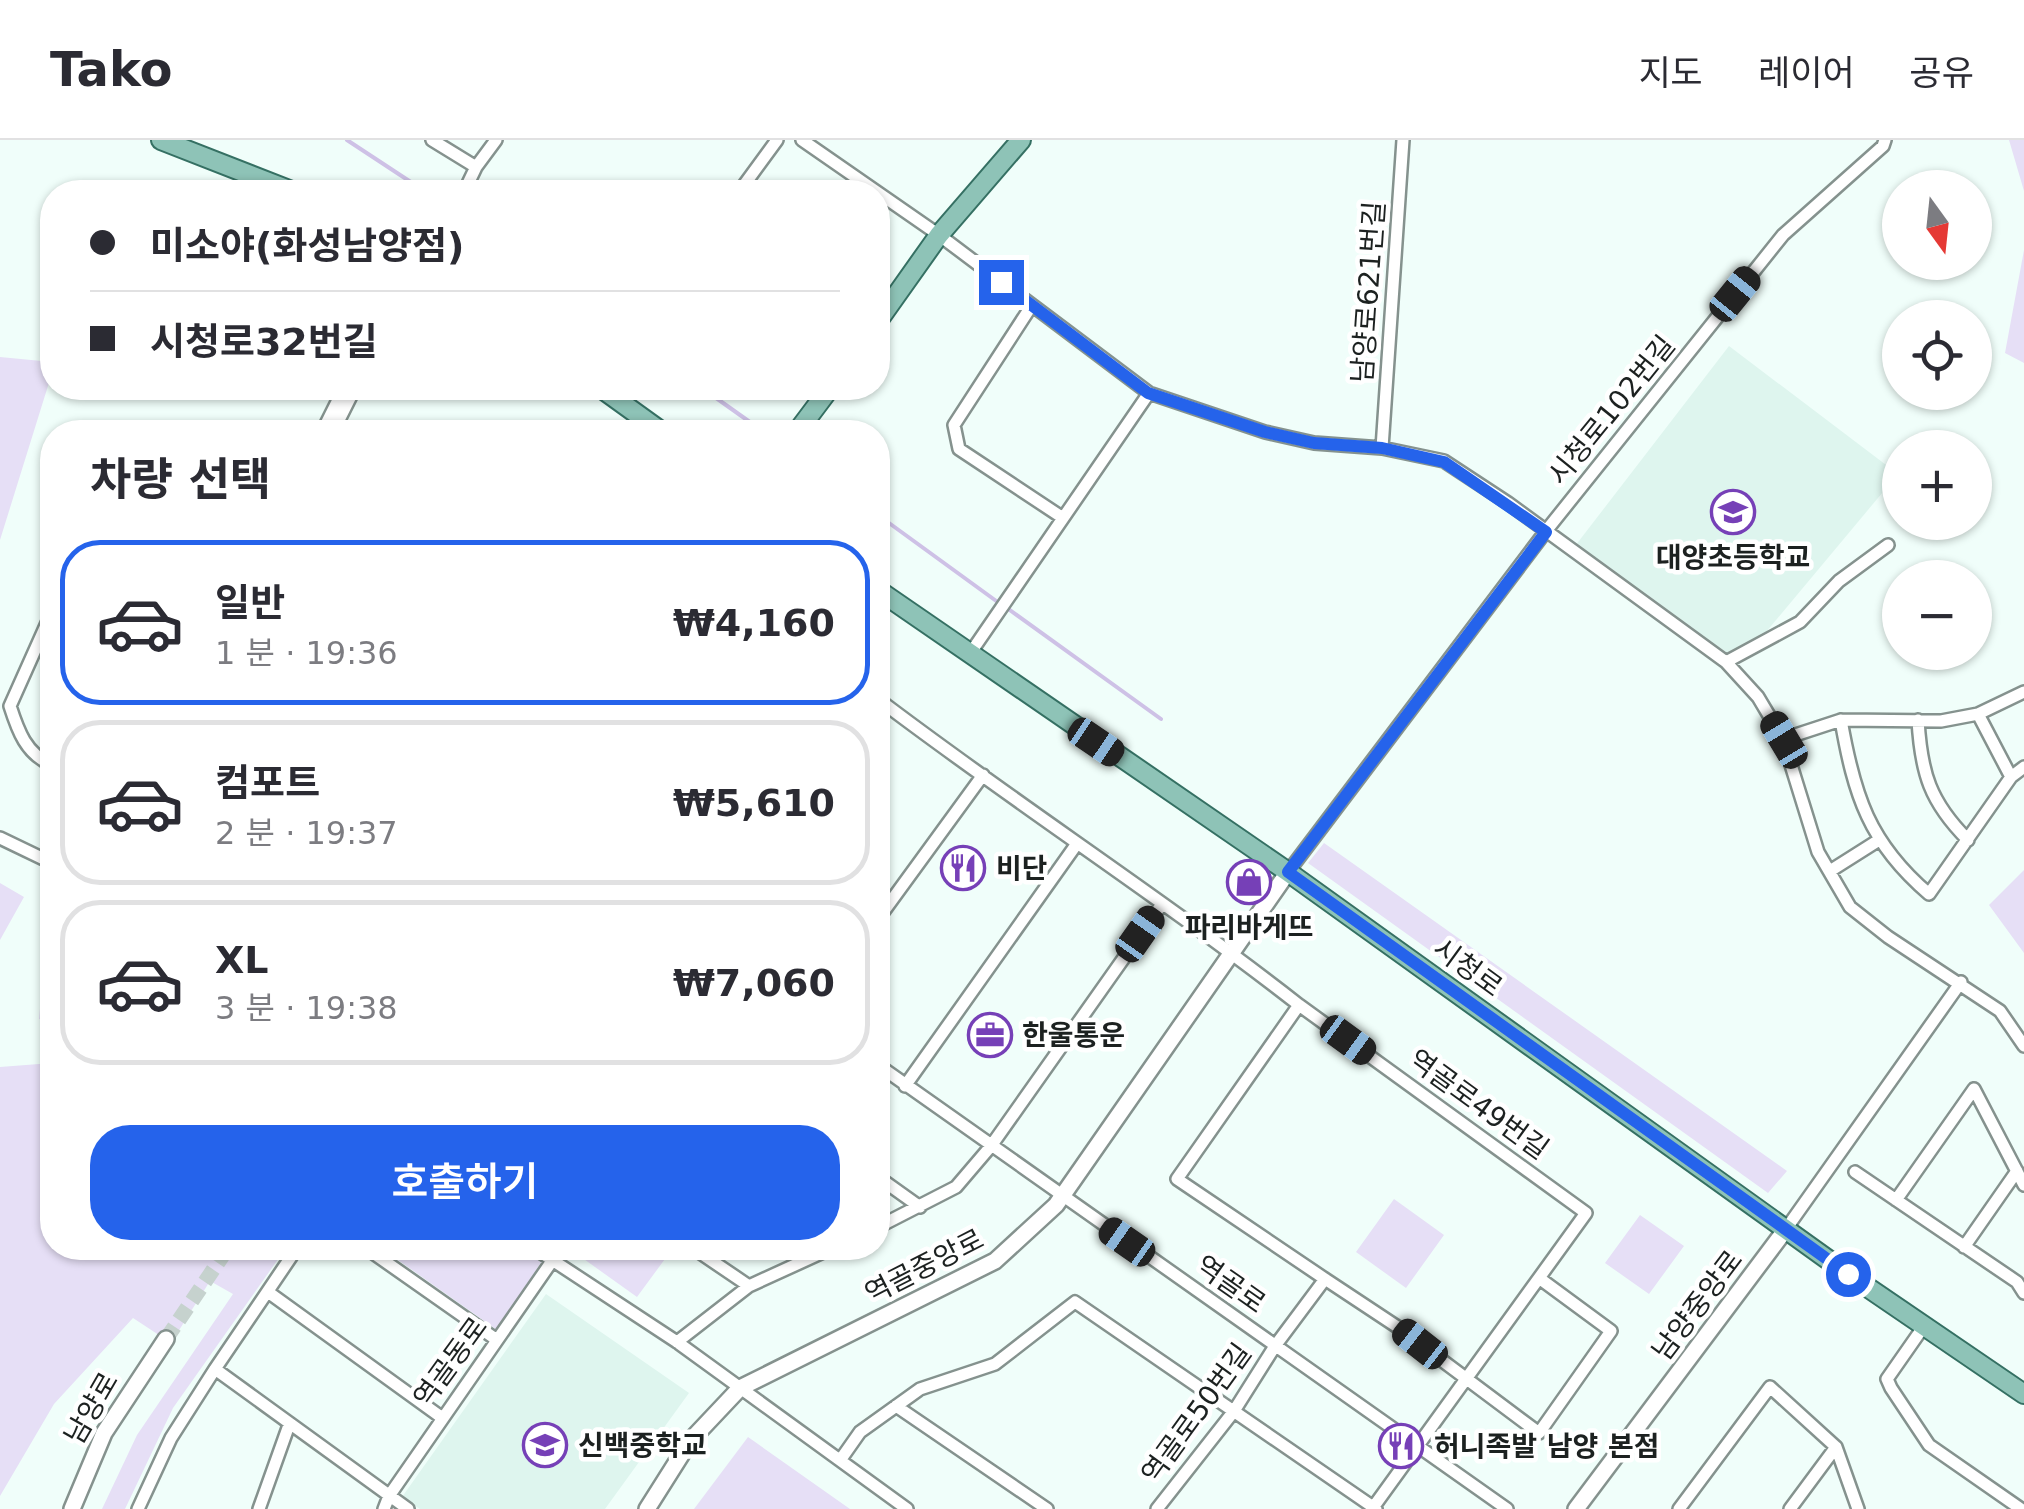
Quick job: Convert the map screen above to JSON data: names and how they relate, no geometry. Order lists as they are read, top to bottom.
{
  "streets": {
    "main road": ["시청로"],
    "street": [
      "남양로621번길",
      "시청로102번길",
      "역골로49번길",
      "역골중앙로",
      "역골로",
      "남양중앙로",
      "역골동로",
      "남양로",
      "역골로50번길"
    ]
  },
  "crossings": [
    ["시청로102번길", "시청로"],
    ["시청로102번길", "역골중앙로"],
    ["시청로", "역골중앙로"],
    ["시청로", "남양중앙로"],
    ["역골로49번길", "역골로"],
    ["역골중앙로", "역골로"],
    ["역골로", "역골로50번길"]
  ],
  "places": {
    "school or university": ["대양초등학교", "신백중학교"],
    "restaurant": ["비단", "허니족발 남양 본점"],
    "shop": ["파리바게뜨"],
    "office": ["한울통운"]
  },
  "north": "bottom",
  "page": {
    "header": "Tako",
    "nav": ["지도", "레이어", "공유"],
    "map_buttons": ["+", "−"],
    "banner": ["미소야(화성남양점)", "시청로32번길"],
    "heading": "차량 선택",
    "list": [
      {
        "name": "일반",
        "note": "1 분 · 19:36",
        "value": "₩4,160"
      },
      {
        "name": "컴포트",
        "note": "2 분 · 19:37",
        "value": "₩5,610"
      },
      {
        "name": "XL",
        "note": "3 분 · 19:38",
        "value": "₩7,060"
      }
    ],
    "buttons": "호출하기"
  }
}
